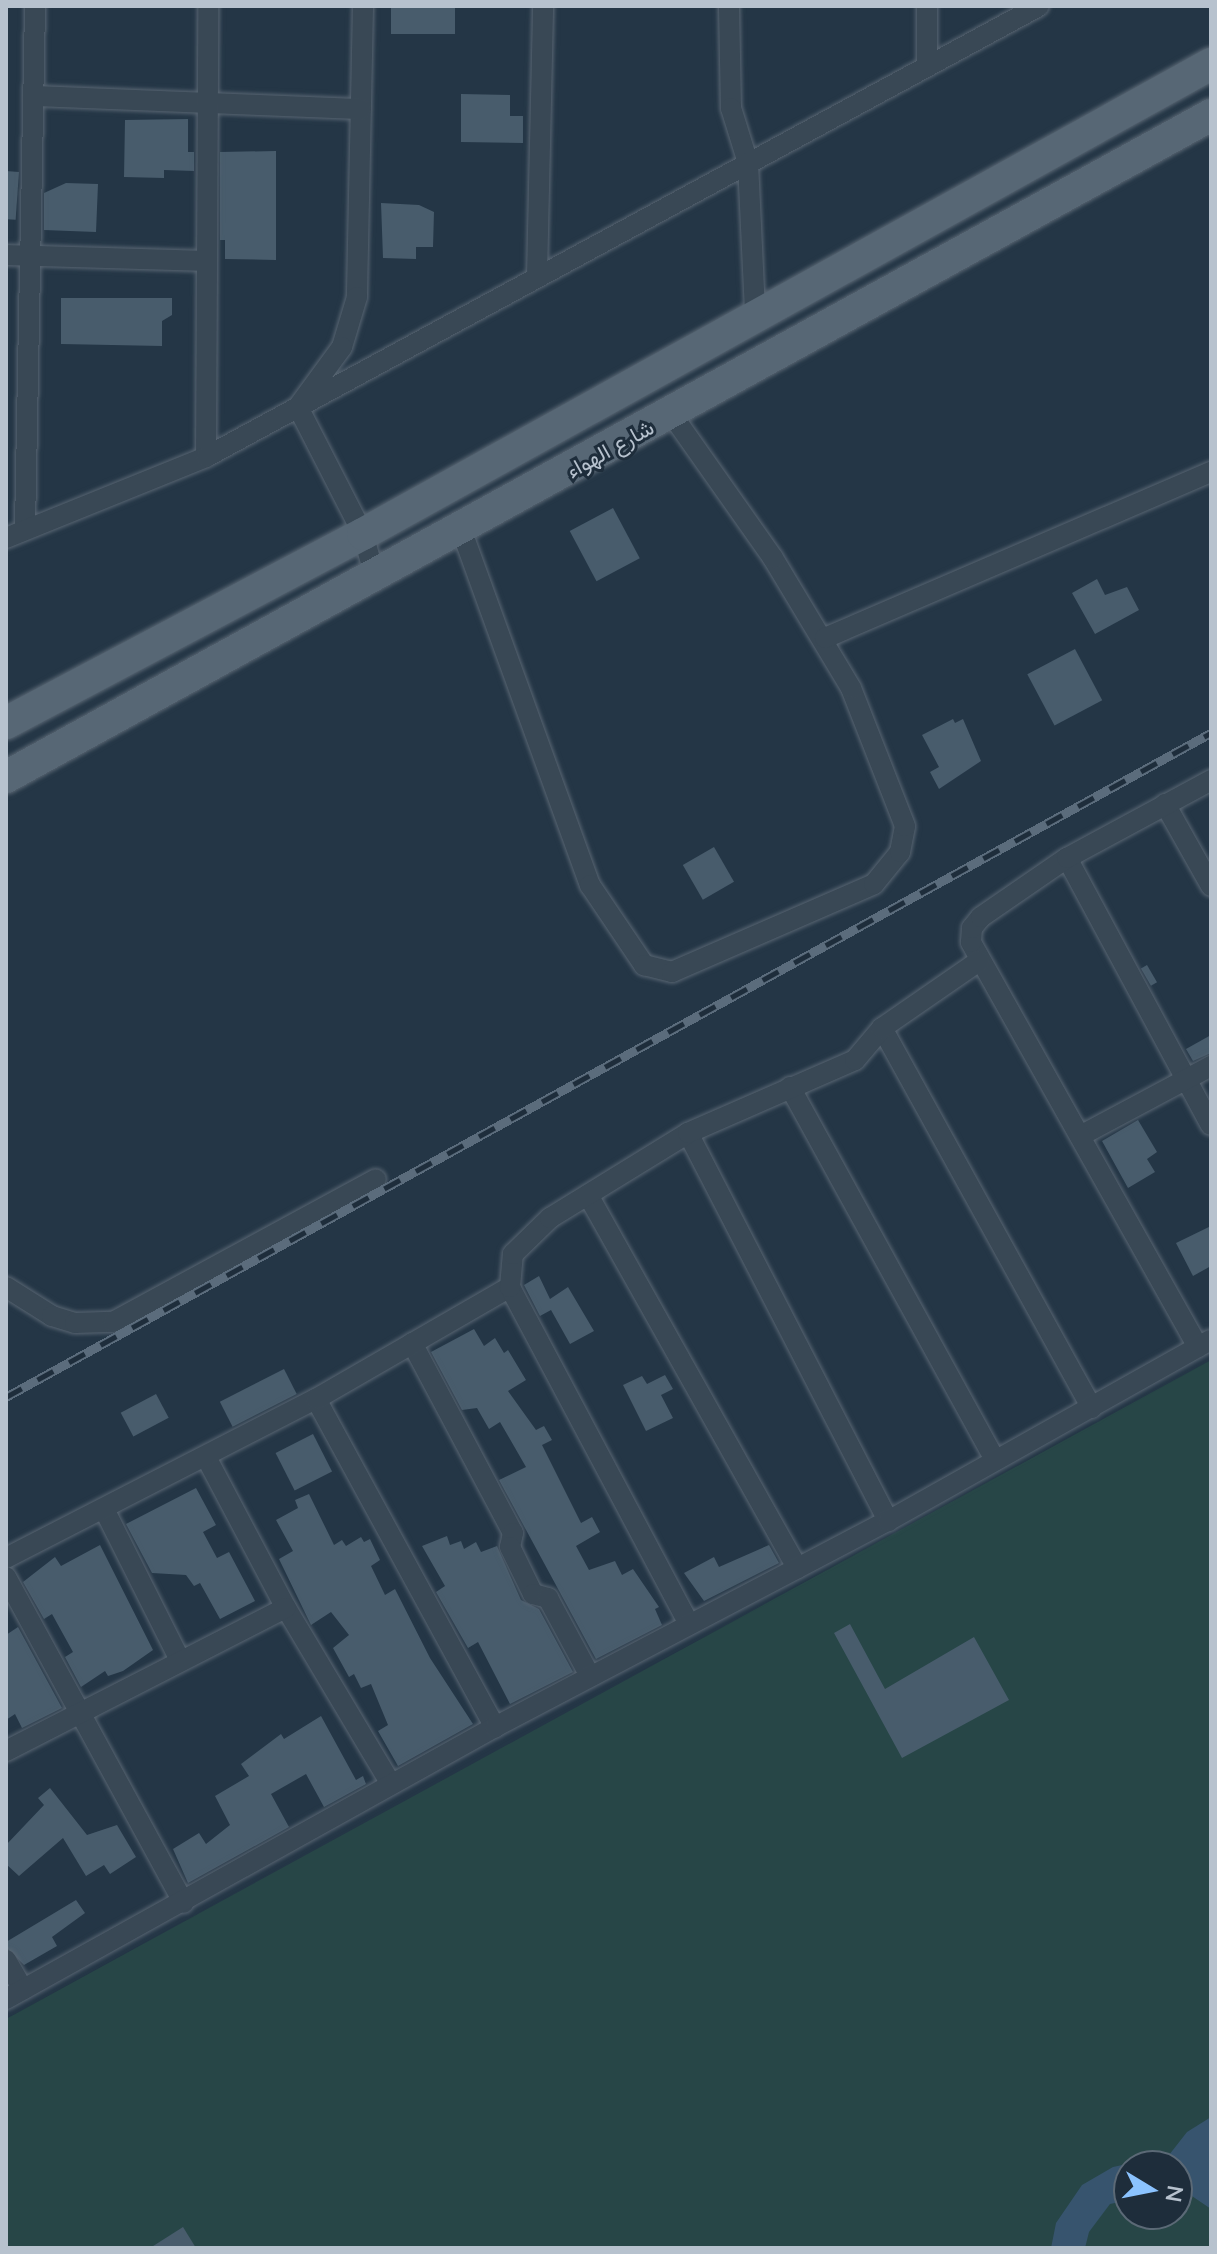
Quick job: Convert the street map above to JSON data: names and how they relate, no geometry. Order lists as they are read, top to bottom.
{
  "streets": {
    "main road": ["شارع الهواء"]
  },
  "north": "right"
}
